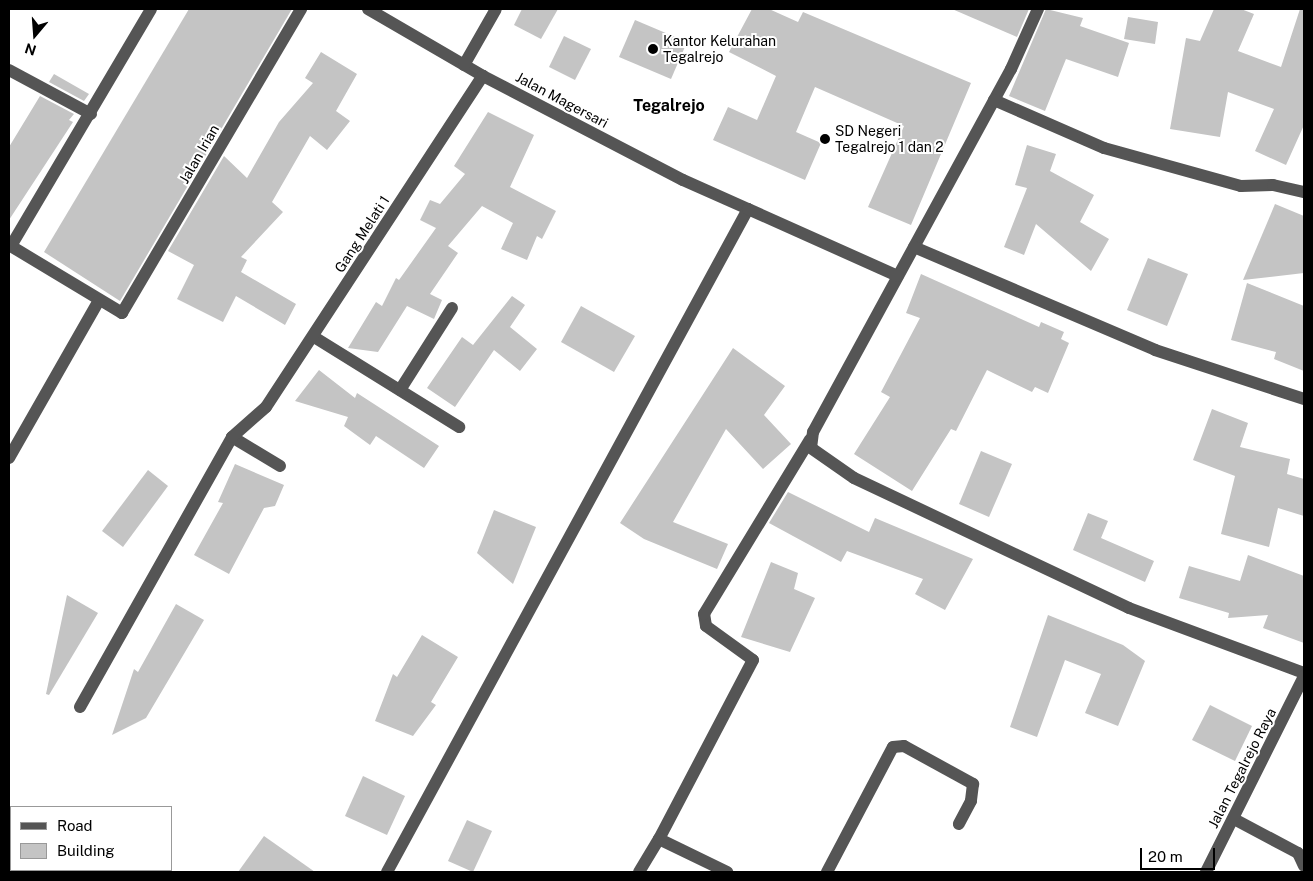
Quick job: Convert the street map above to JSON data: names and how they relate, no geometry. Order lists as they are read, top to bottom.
{
  "streets": {
    "street": [
      "Jalan Magersari",
      "Jalan Irian",
      "Gang Melati 1",
      "Jalan Tegalrejo Raya"
    ]
  },
  "crossings": [
    ["Jalan Magersari", "Gang Melati 1"]
  ],
  "districts": ["Tegalrejo"],
  "places": ["Kantor Kelurahan Tegalrejo", "SD Negeri Tegalrejo 1 dan 2"],
  "legend": ["Road", "Building"],
  "scale_bar": "20 m",
  "north": "bottom"
}
